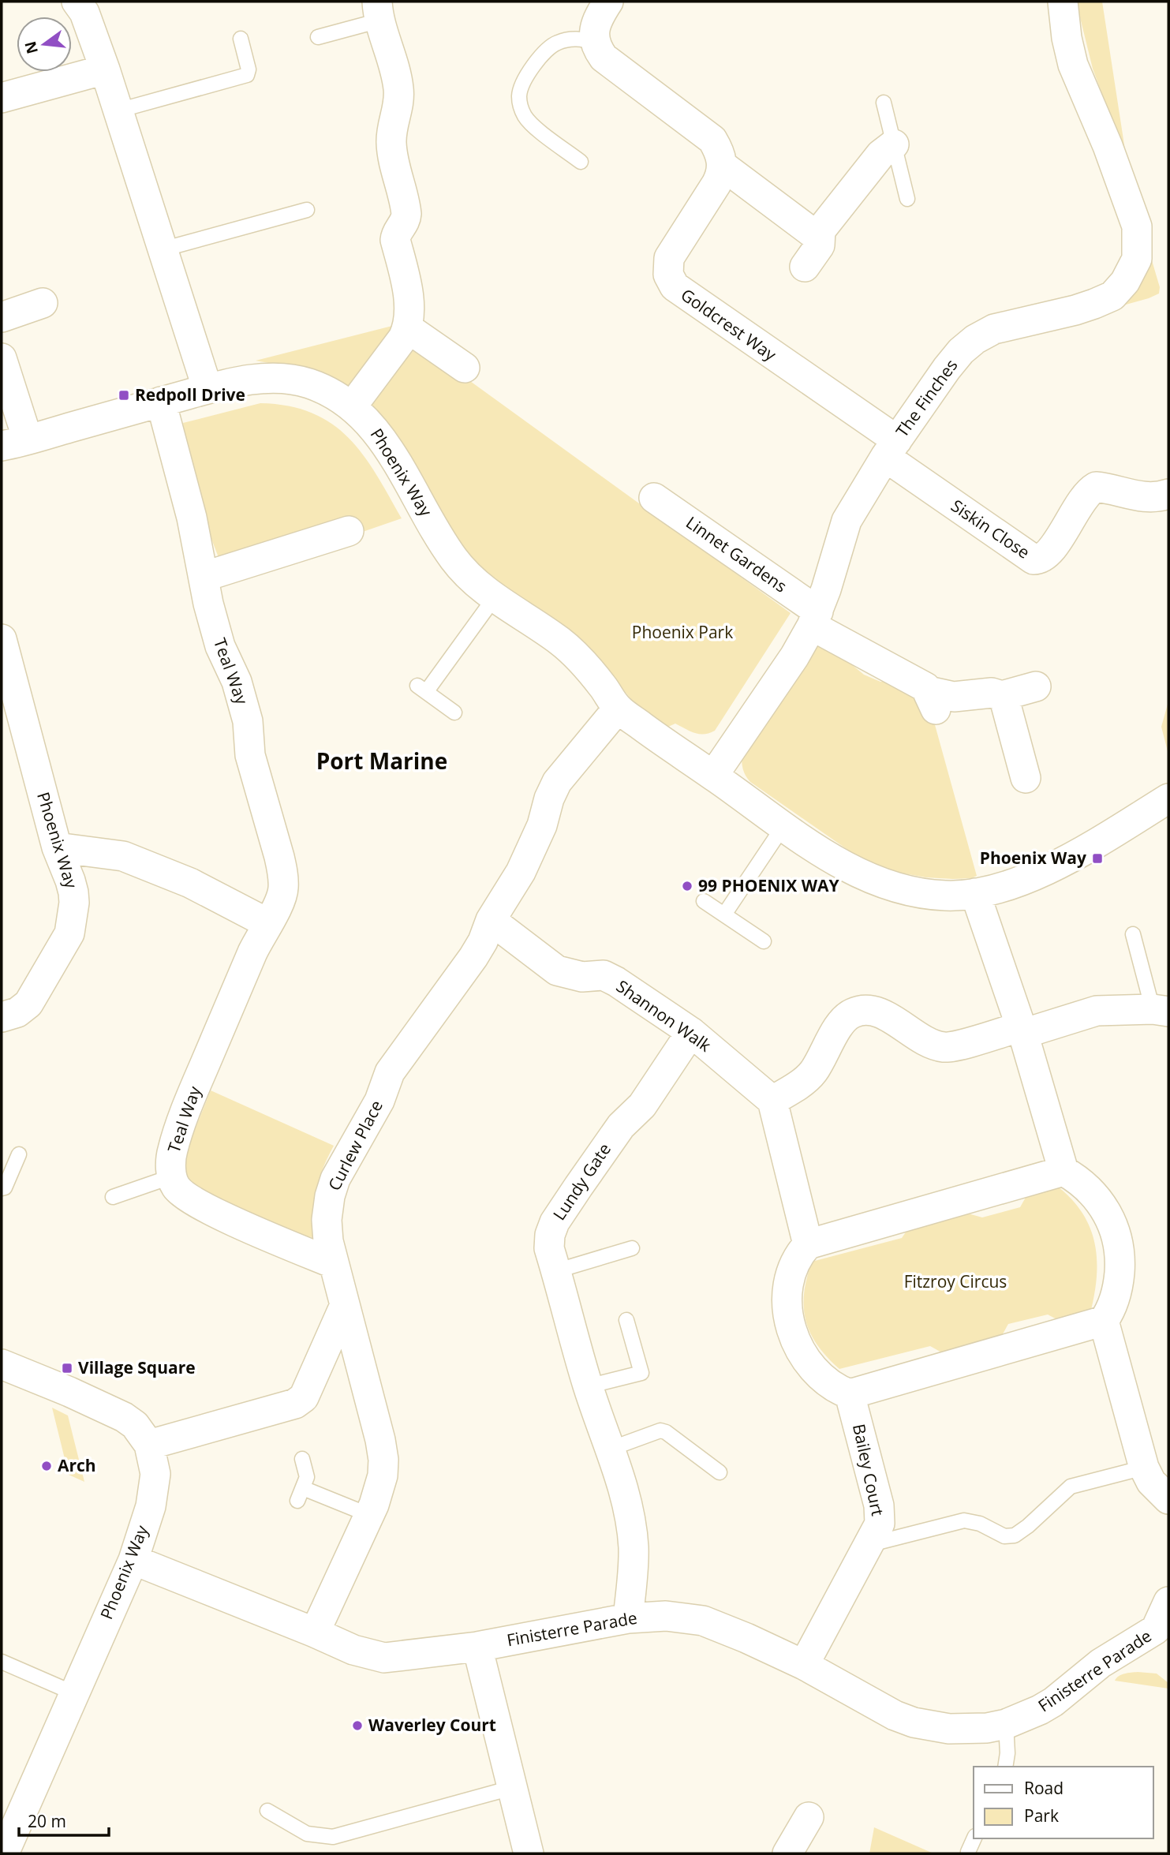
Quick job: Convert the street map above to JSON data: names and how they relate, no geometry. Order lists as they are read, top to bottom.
{
  "streets": {
    "street": [
      "Goldcrest Way",
      "The Finches",
      "Phoenix Way",
      "Siskin Close",
      "Linnet Gardens",
      "Teal Way",
      "Shannon Walk",
      "Curlew Place",
      "Lundy Gate",
      "Bailey Court",
      "Finisterre Parade"
    ]
  },
  "crossings": [
    ["Goldcrest Way", "The Finches"],
    ["Goldcrest Way", "Siskin Close"],
    ["The Finches", "Phoenix Way"],
    ["The Finches", "Siskin Close"],
    ["The Finches", "Linnet Gardens"],
    ["Phoenix Way", "Teal Way"],
    ["Phoenix Way", "Curlew Place"],
    ["Phoenix Way", "Finisterre Parade"],
    ["Teal Way", "Curlew Place"],
    ["Shannon Walk", "Curlew Place"],
    ["Shannon Walk", "Lundy Gate"],
    ["Curlew Place", "Finisterre Parade"],
    ["Lundy Gate", "Finisterre Parade"],
    ["Bailey Court", "Finisterre Parade"]
  ],
  "districts": ["Port Marine"],
  "parks": ["Phoenix Park", "Fitzroy Circus"],
  "places": {
    "transit": ["Redpoll Drive", "Phoenix Way", "Village Square"],
    "other": ["99 PHOENIX WAY", "Arch", "Waverley Court"]
  },
  "legend": ["Road", "Park"],
  "scale_bar": "20 m",
  "north": "left"
}
